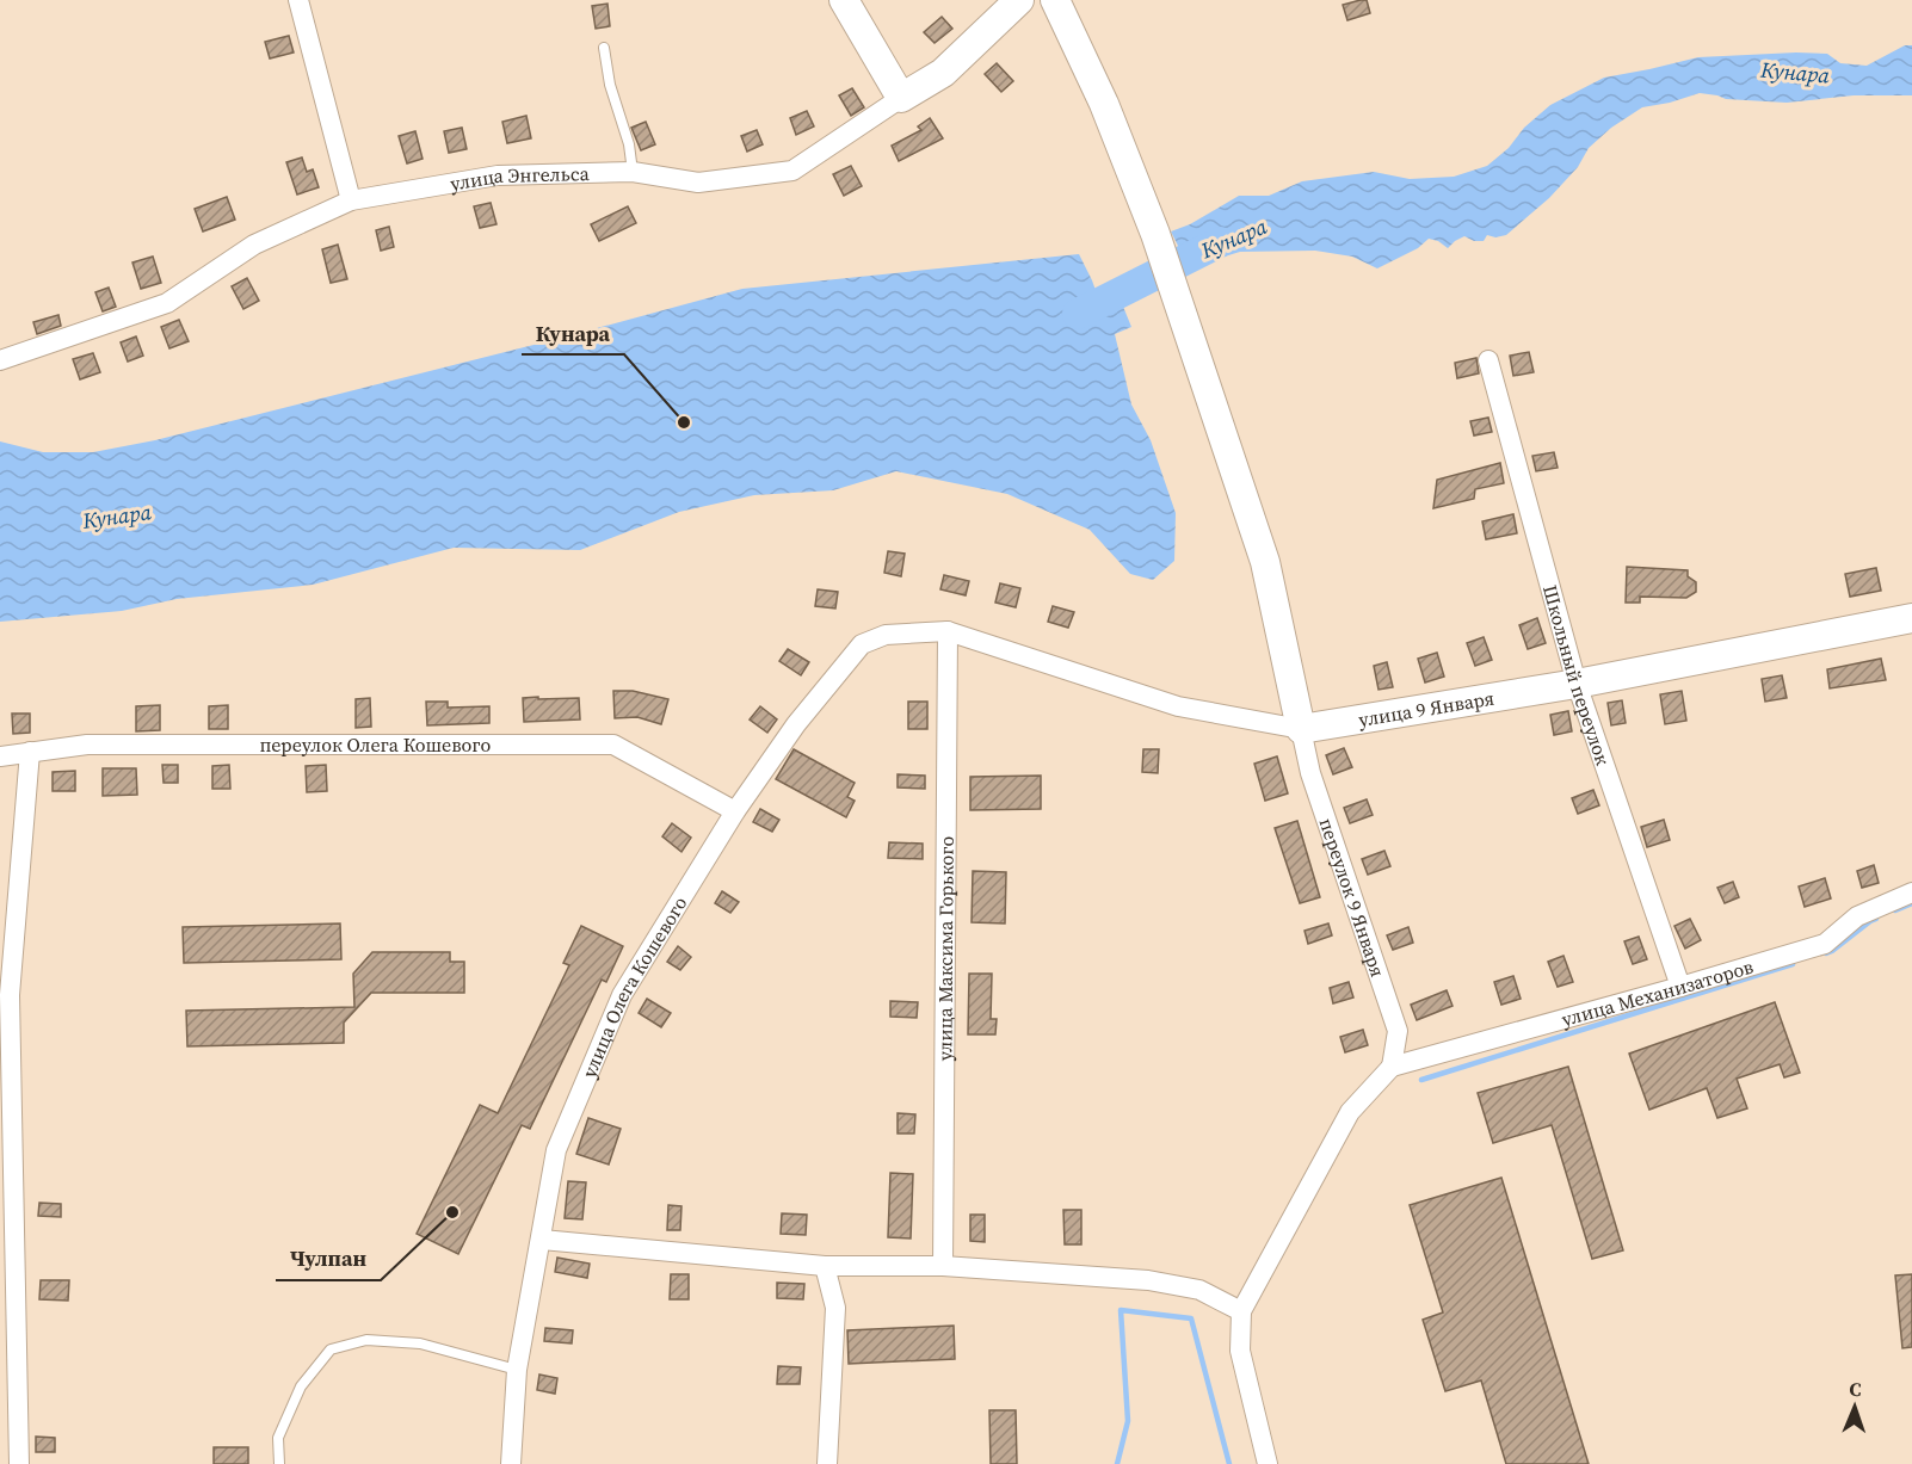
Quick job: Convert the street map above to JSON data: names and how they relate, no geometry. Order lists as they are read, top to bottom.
{
  "streets": {
    "street": [
      "улица Энгельса",
      "Школьный переулок",
      "улица 9 Января",
      "переулок Олега Кошевого",
      "переулок 9 Января",
      "улица Максима Горького",
      "улица Олега Кошевого",
      "улица Механизаторов"
    ]
  },
  "crossings": [
    ["Школьный переулок", "улица 9 Января"],
    ["Школьный переулок", "улица Механизаторов"],
    ["улица 9 Января", "переулок 9 Января"],
    ["улица 9 Января", "улица Максима Горького"],
    ["улица 9 Января", "улица Олега Кошевого"],
    ["переулок Олега Кошевого", "улица Олега Кошевого"],
    ["переулок 9 Января", "улица Механизаторов"],
    ["улица Максима Горького", "улица Олега Кошевого"]
  ],
  "water": ["Кунара"],
  "places": ["Кунара", "Чулпан"],
  "north": "top"
}
